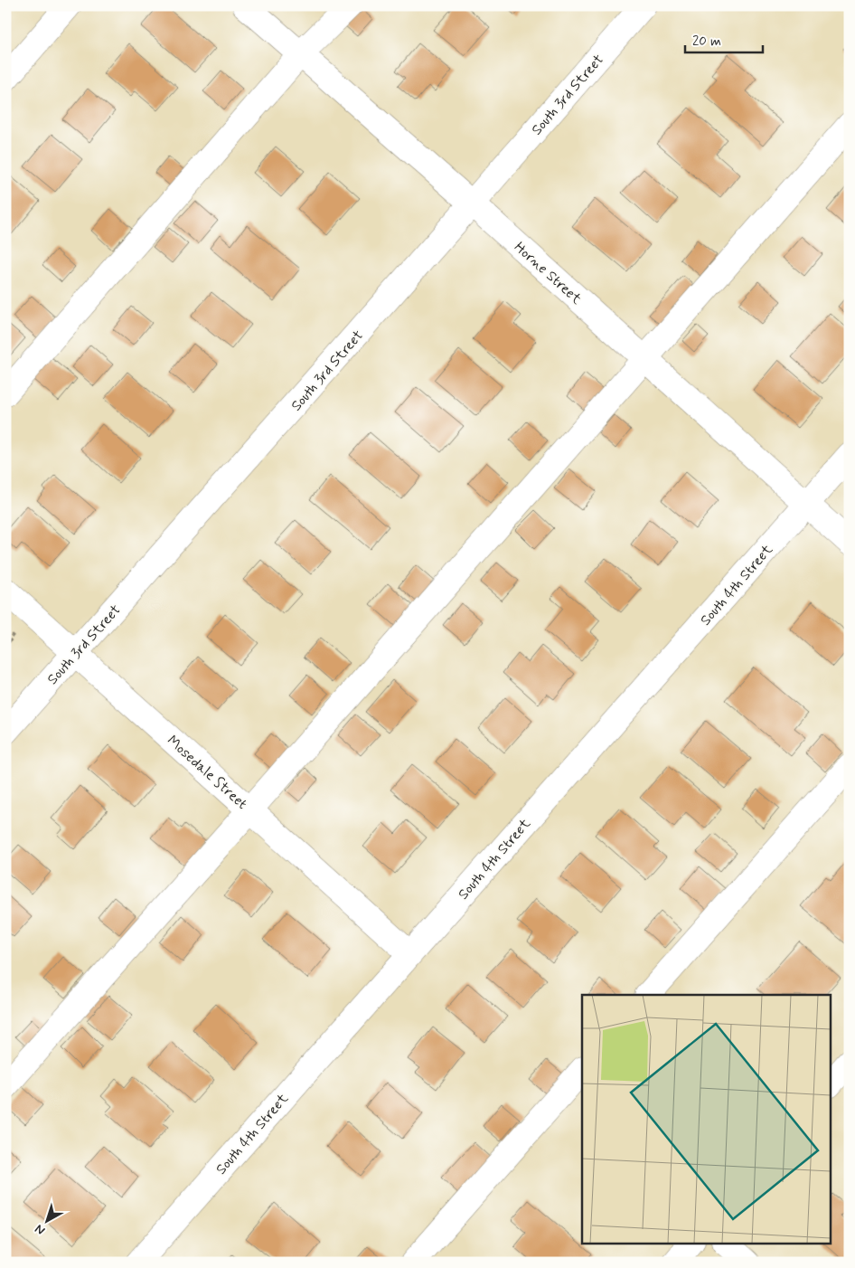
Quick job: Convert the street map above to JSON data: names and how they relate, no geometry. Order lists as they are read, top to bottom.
{
  "streets": {
    "street": [
      "South 3rd Street",
      "Horne Street",
      "South 4th Street",
      "Mosedale Street"
    ]
  },
  "crossings": [
    ["South 3rd Street", "Horne Street"],
    ["South 3rd Street", "Mosedale Street"],
    ["Horne Street", "South 4th Street"],
    ["South 4th Street", "Mosedale Street"]
  ],
  "scale_bar": "20 m",
  "north": "bottom left"
}
